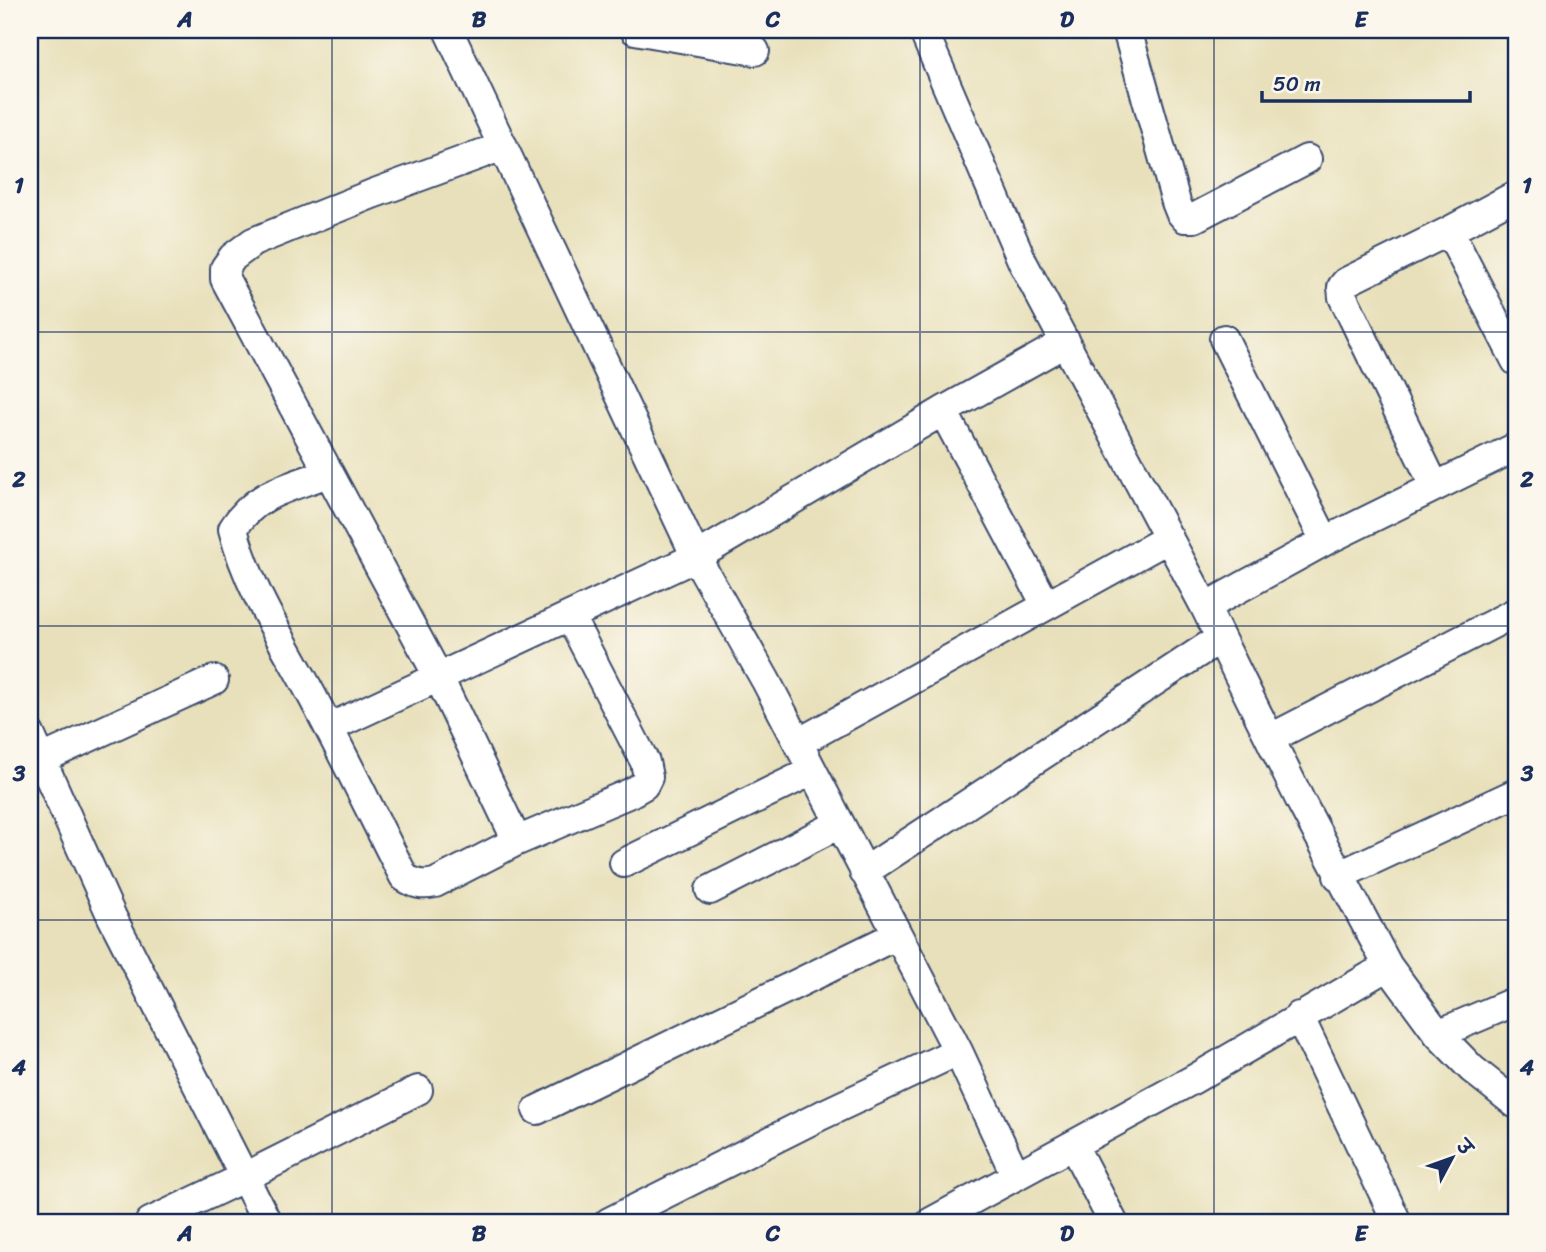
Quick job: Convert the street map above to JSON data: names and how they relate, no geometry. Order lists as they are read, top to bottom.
{
  "scale_bar": "50 m",
  "north": "top right",
  "grid": {
    "columns": [
      "A",
      "B",
      "C",
      "D",
      "E"
    ],
    "rows": [
      "1",
      "2",
      "3",
      "4"
    ]
  }
}
